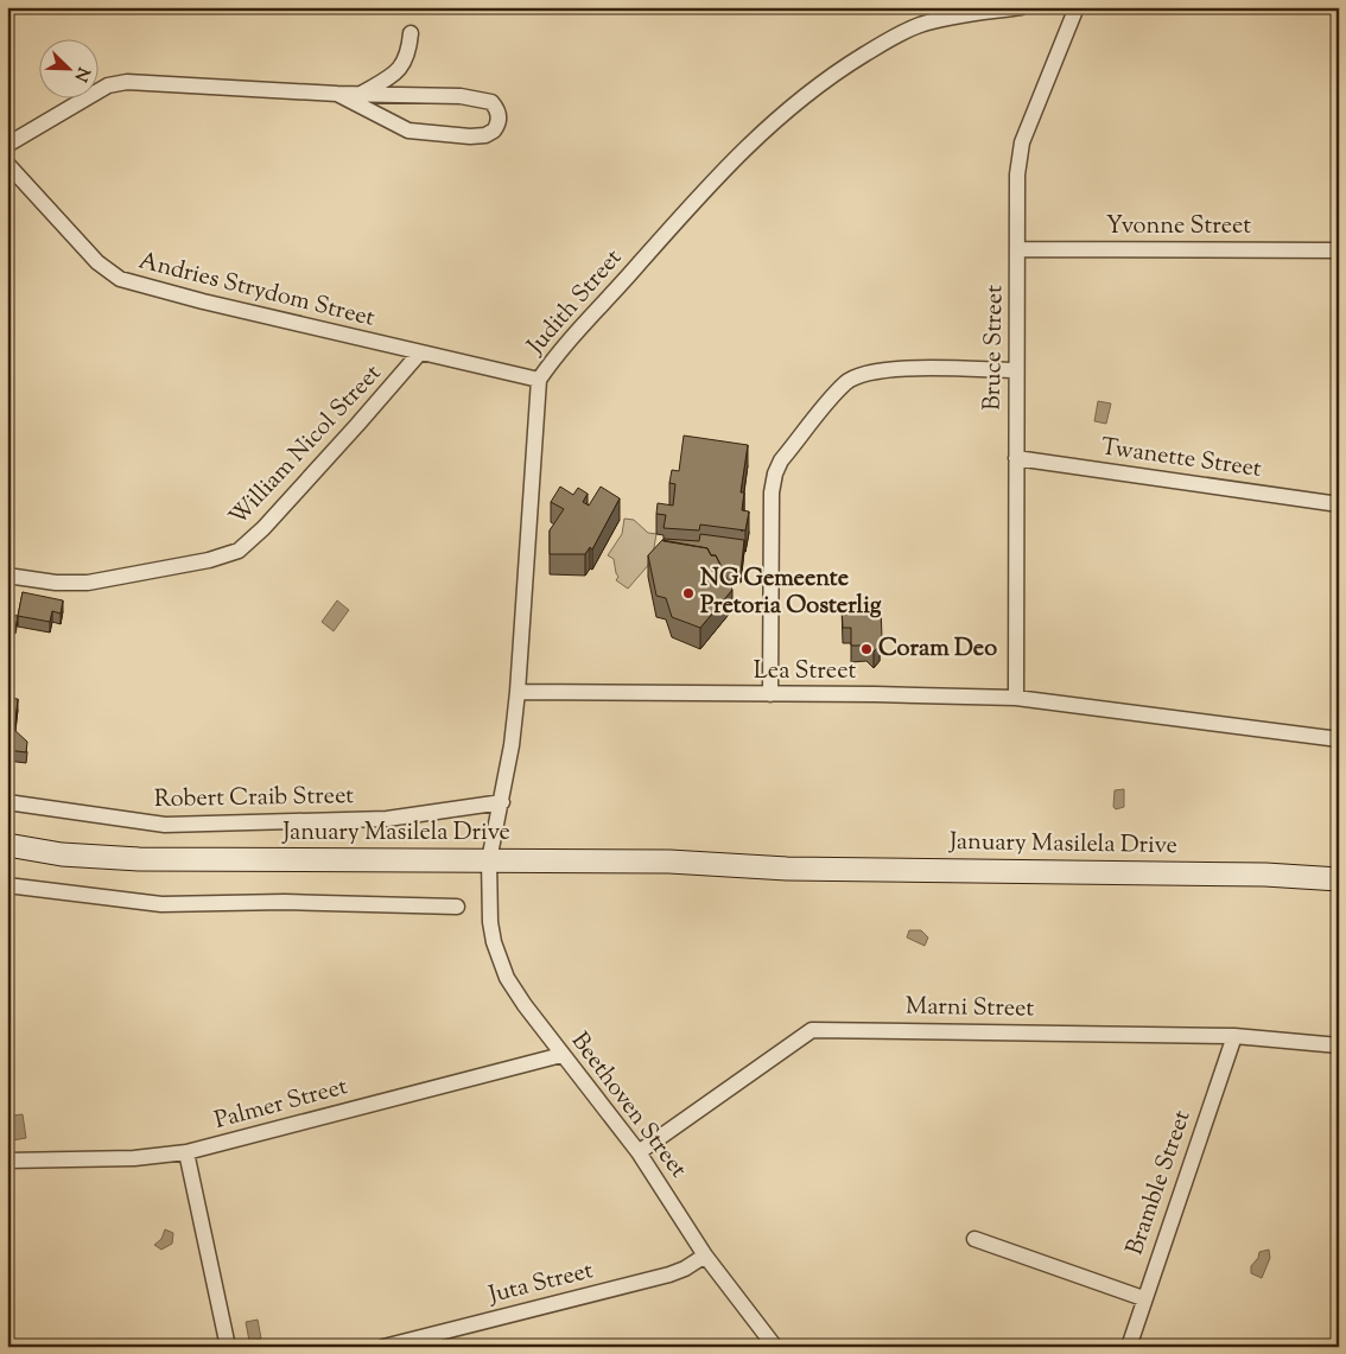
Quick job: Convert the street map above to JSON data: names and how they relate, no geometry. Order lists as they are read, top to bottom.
{
  "streets": {
    "main road": ["January Masilela Drive"],
    "street": [
      "Yvonne Street",
      "Andries Strydom Street",
      "Judith Street",
      "Bruce Street",
      "William Nicol Street",
      "Twanette Street",
      "Lea Street",
      "Robert Craib Street",
      "Marni Street",
      "Palmer Street",
      "Beethoven Street",
      "Bramble Street",
      "Juta Street"
    ]
  },
  "crossings": [
    ["Yvonne Street", "Bruce Street"],
    ["Andries Strydom Street", "Judith Street"],
    ["Andries Strydom Street", "William Nicol Street"],
    ["Judith Street", "Lea Street"],
    ["Judith Street", "Robert Craib Street"],
    ["Judith Street", "January Masilela Drive"],
    ["Judith Street", "Beethoven Street"],
    ["Bruce Street", "Twanette Street"],
    ["Bruce Street", "Lea Street"],
    ["January Masilela Drive", "Beethoven Street"],
    ["Marni Street", "Beethoven Street"],
    ["Marni Street", "Bramble Street"],
    ["Palmer Street", "Beethoven Street"],
    ["Beethoven Street", "Juta Street"]
  ],
  "places": ["NG Gemeente Pretoria Oosterlig", "Coram Deo"],
  "north": "bottom right"
}
